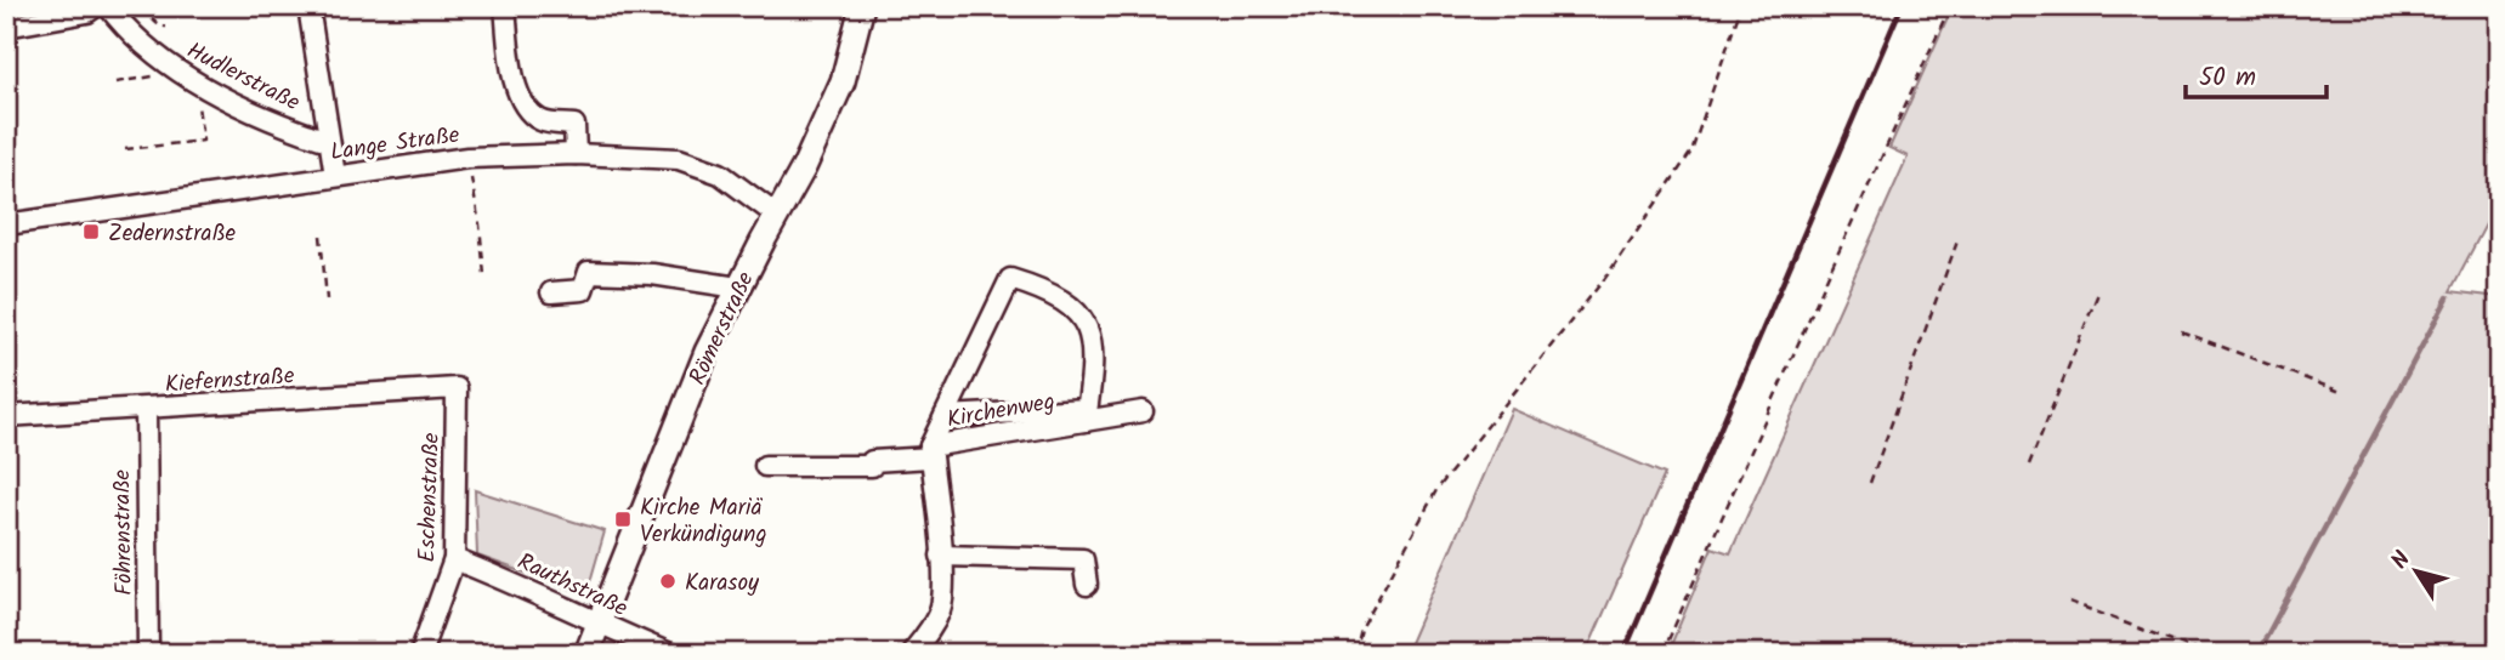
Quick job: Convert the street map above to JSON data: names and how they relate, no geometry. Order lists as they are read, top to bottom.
{
  "streets": {
    "main road": ["Römerstraße"],
    "street": [
      "Hudlerstraße",
      "Lange Straße",
      "Kiefernstraße",
      "Kirchenweg",
      "Eschenstraße",
      "Föhrenstraße",
      "Rauthstraße"
    ]
  },
  "crossings": [
    ["Lange Straße", "Römerstraße"],
    ["Römerstraße", "Rauthstraße"],
    ["Kiefernstraße", "Eschenstraße"],
    ["Kiefernstraße", "Föhrenstraße"],
    ["Eschenstraße", "Rauthstraße"]
  ],
  "places": {
    "transit": ["Zedernstraße", "Kirche Mariä Verkündigung"],
    "other": ["Karasoy"]
  },
  "scale_bar": "50 m",
  "north": "top left"
}
